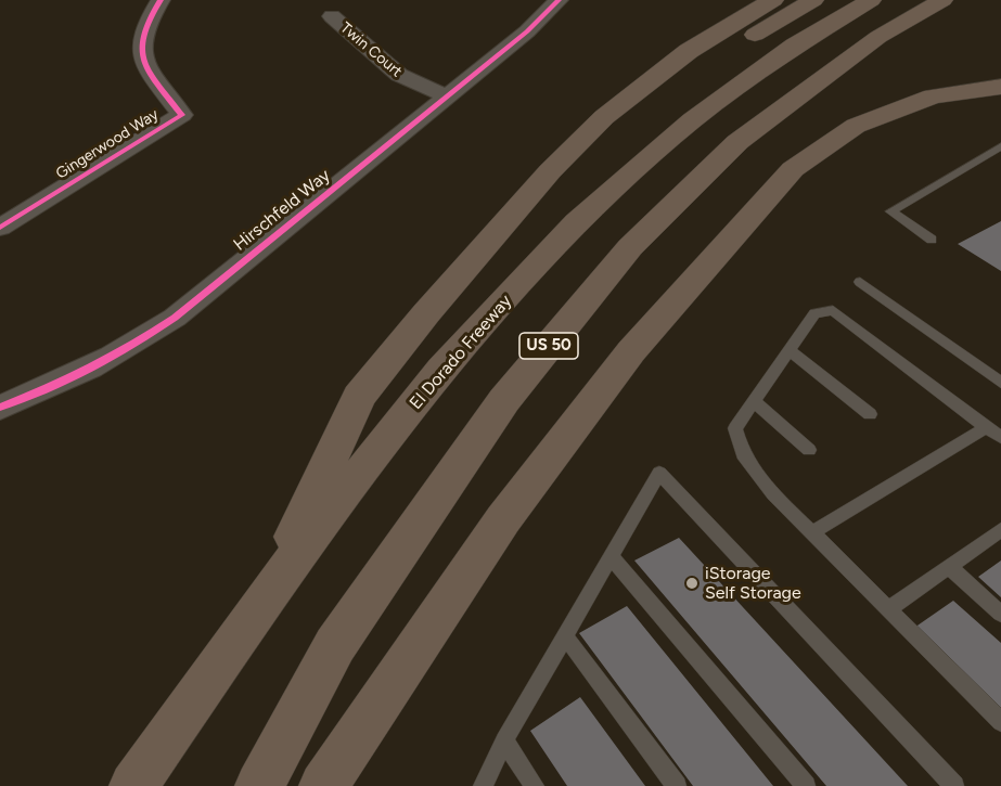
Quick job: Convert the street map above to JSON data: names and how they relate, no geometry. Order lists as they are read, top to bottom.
{
  "streets": {
    "highway": ["US 50", "El Dorado Freeway"],
    "street": ["Twin Court", "Gingerwood Way", "Hirschfeld Way"]
  },
  "crossings": [
    ["Twin Court", "Hirschfeld Way"]
  ],
  "places": ["iStorage Self Storage"]
}
